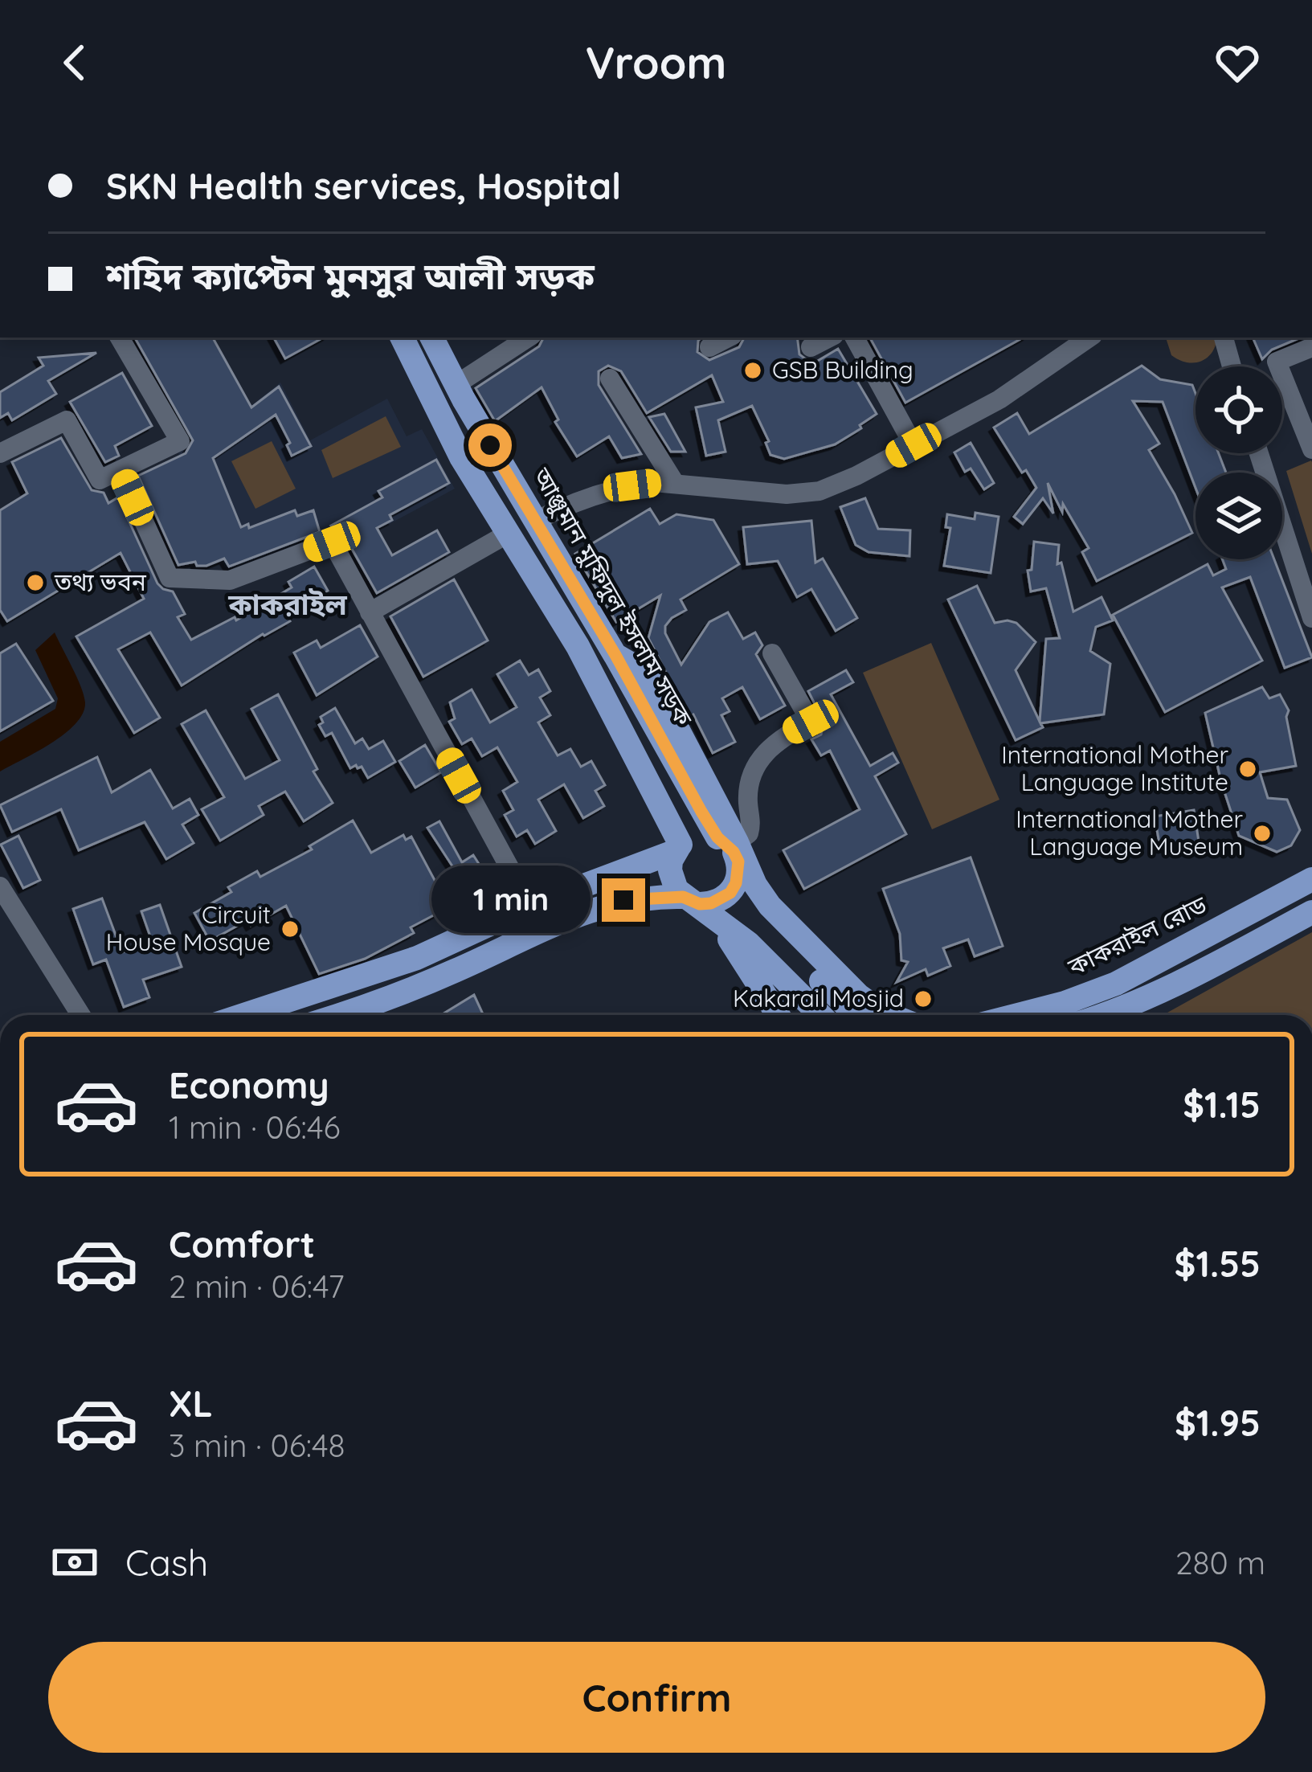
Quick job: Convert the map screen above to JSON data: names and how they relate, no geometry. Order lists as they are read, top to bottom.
{
  "streets": {
    "main road": ["আঞ্জুমান মুফিদুল ইসলাম সড়ক", "কাকরাইল রোড"]
  },
  "districts": ["কাকরাইল"],
  "places": [
    "GSB Building",
    "তথ্য ভবন",
    "International Mother Language Institute",
    "International Mother Language Museum",
    "Circuit House Mosque",
    "Kakarail Mosjid"
  ],
  "page": {
    "header": "Vroom",
    "banner": ["SKN Health services, Hospital", "শহিদ ক্যাপ্টেন মুনসুর আলী সড়ক"],
    "bubble": "1 min",
    "list": [
      {
        "name": "Economy",
        "note": "1 min · 06:46",
        "value": "$1.15"
      },
      {
        "name": "Comfort",
        "note": "2 min · 06:47",
        "value": "$1.55"
      },
      {
        "name": "XL",
        "note": "3 min · 06:48",
        "value": "$1.95"
      }
    ],
    "pay": ["Cash", "280 m"],
    "buttons": "Confirm"
  }
}
